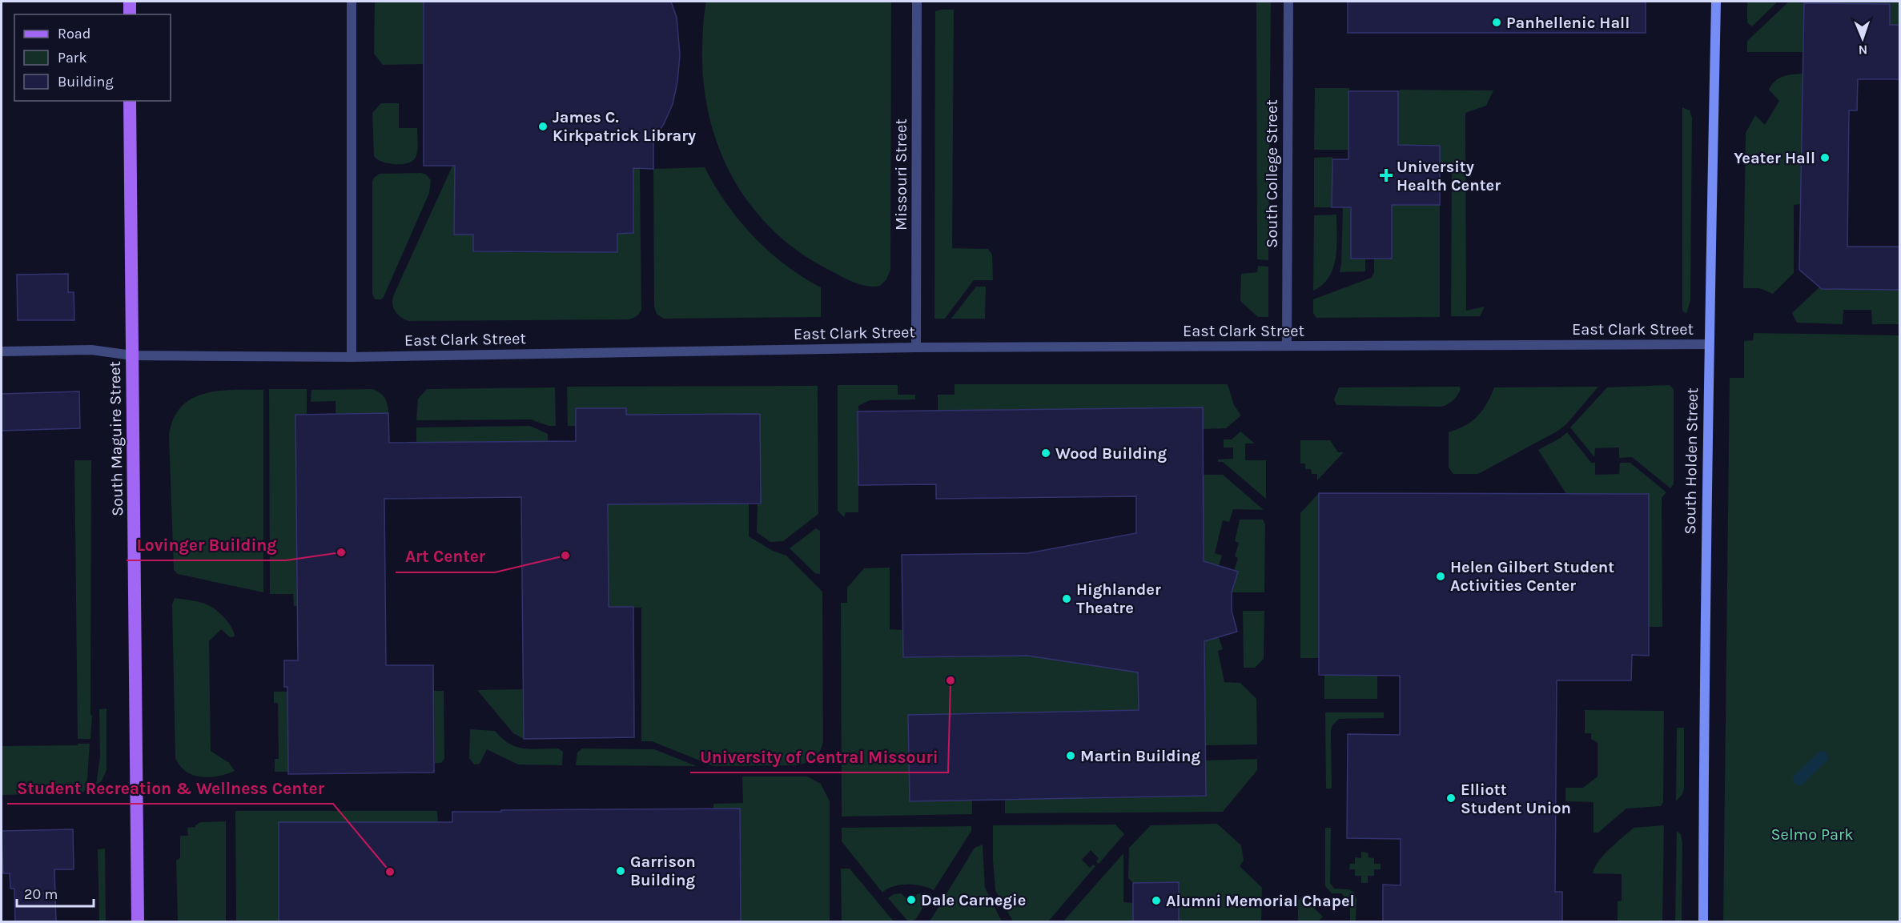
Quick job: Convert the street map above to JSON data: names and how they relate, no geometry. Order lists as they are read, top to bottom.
{
  "streets": {
    "main road": ["South Maguire Street", "South Holden Street"],
    "street": ["South College Street", "Missouri Street", "East Clark Street"]
  },
  "crossings": [
    ["South College Street", "East Clark Street"],
    ["Missouri Street", "East Clark Street"],
    ["East Clark Street", "South Maguire Street"],
    ["East Clark Street", "South Holden Street"]
  ],
  "parks": ["Selmo Park"],
  "places": {
    "other": [
      "Panhellenic Hall",
      "James C. Kirkpatrick Library",
      "Yeater Hall",
      "Wood Building",
      "Lovinger Building",
      "Art Center",
      "Helen Gilbert Student Activities Center",
      "Highlander Theatre",
      "University of Central Missouri",
      "Martin Building",
      "Elliott Student Union",
      "Garrison Building",
      "Student Recreation & Wellness Center",
      "Dale Carnegie",
      "Alumni Memorial Chapel"
    ],
    "health": ["University Health Center"]
  },
  "legend": ["Road", "Park", "Building"],
  "scale_bar": "20 m",
  "north": "bottom"
}
